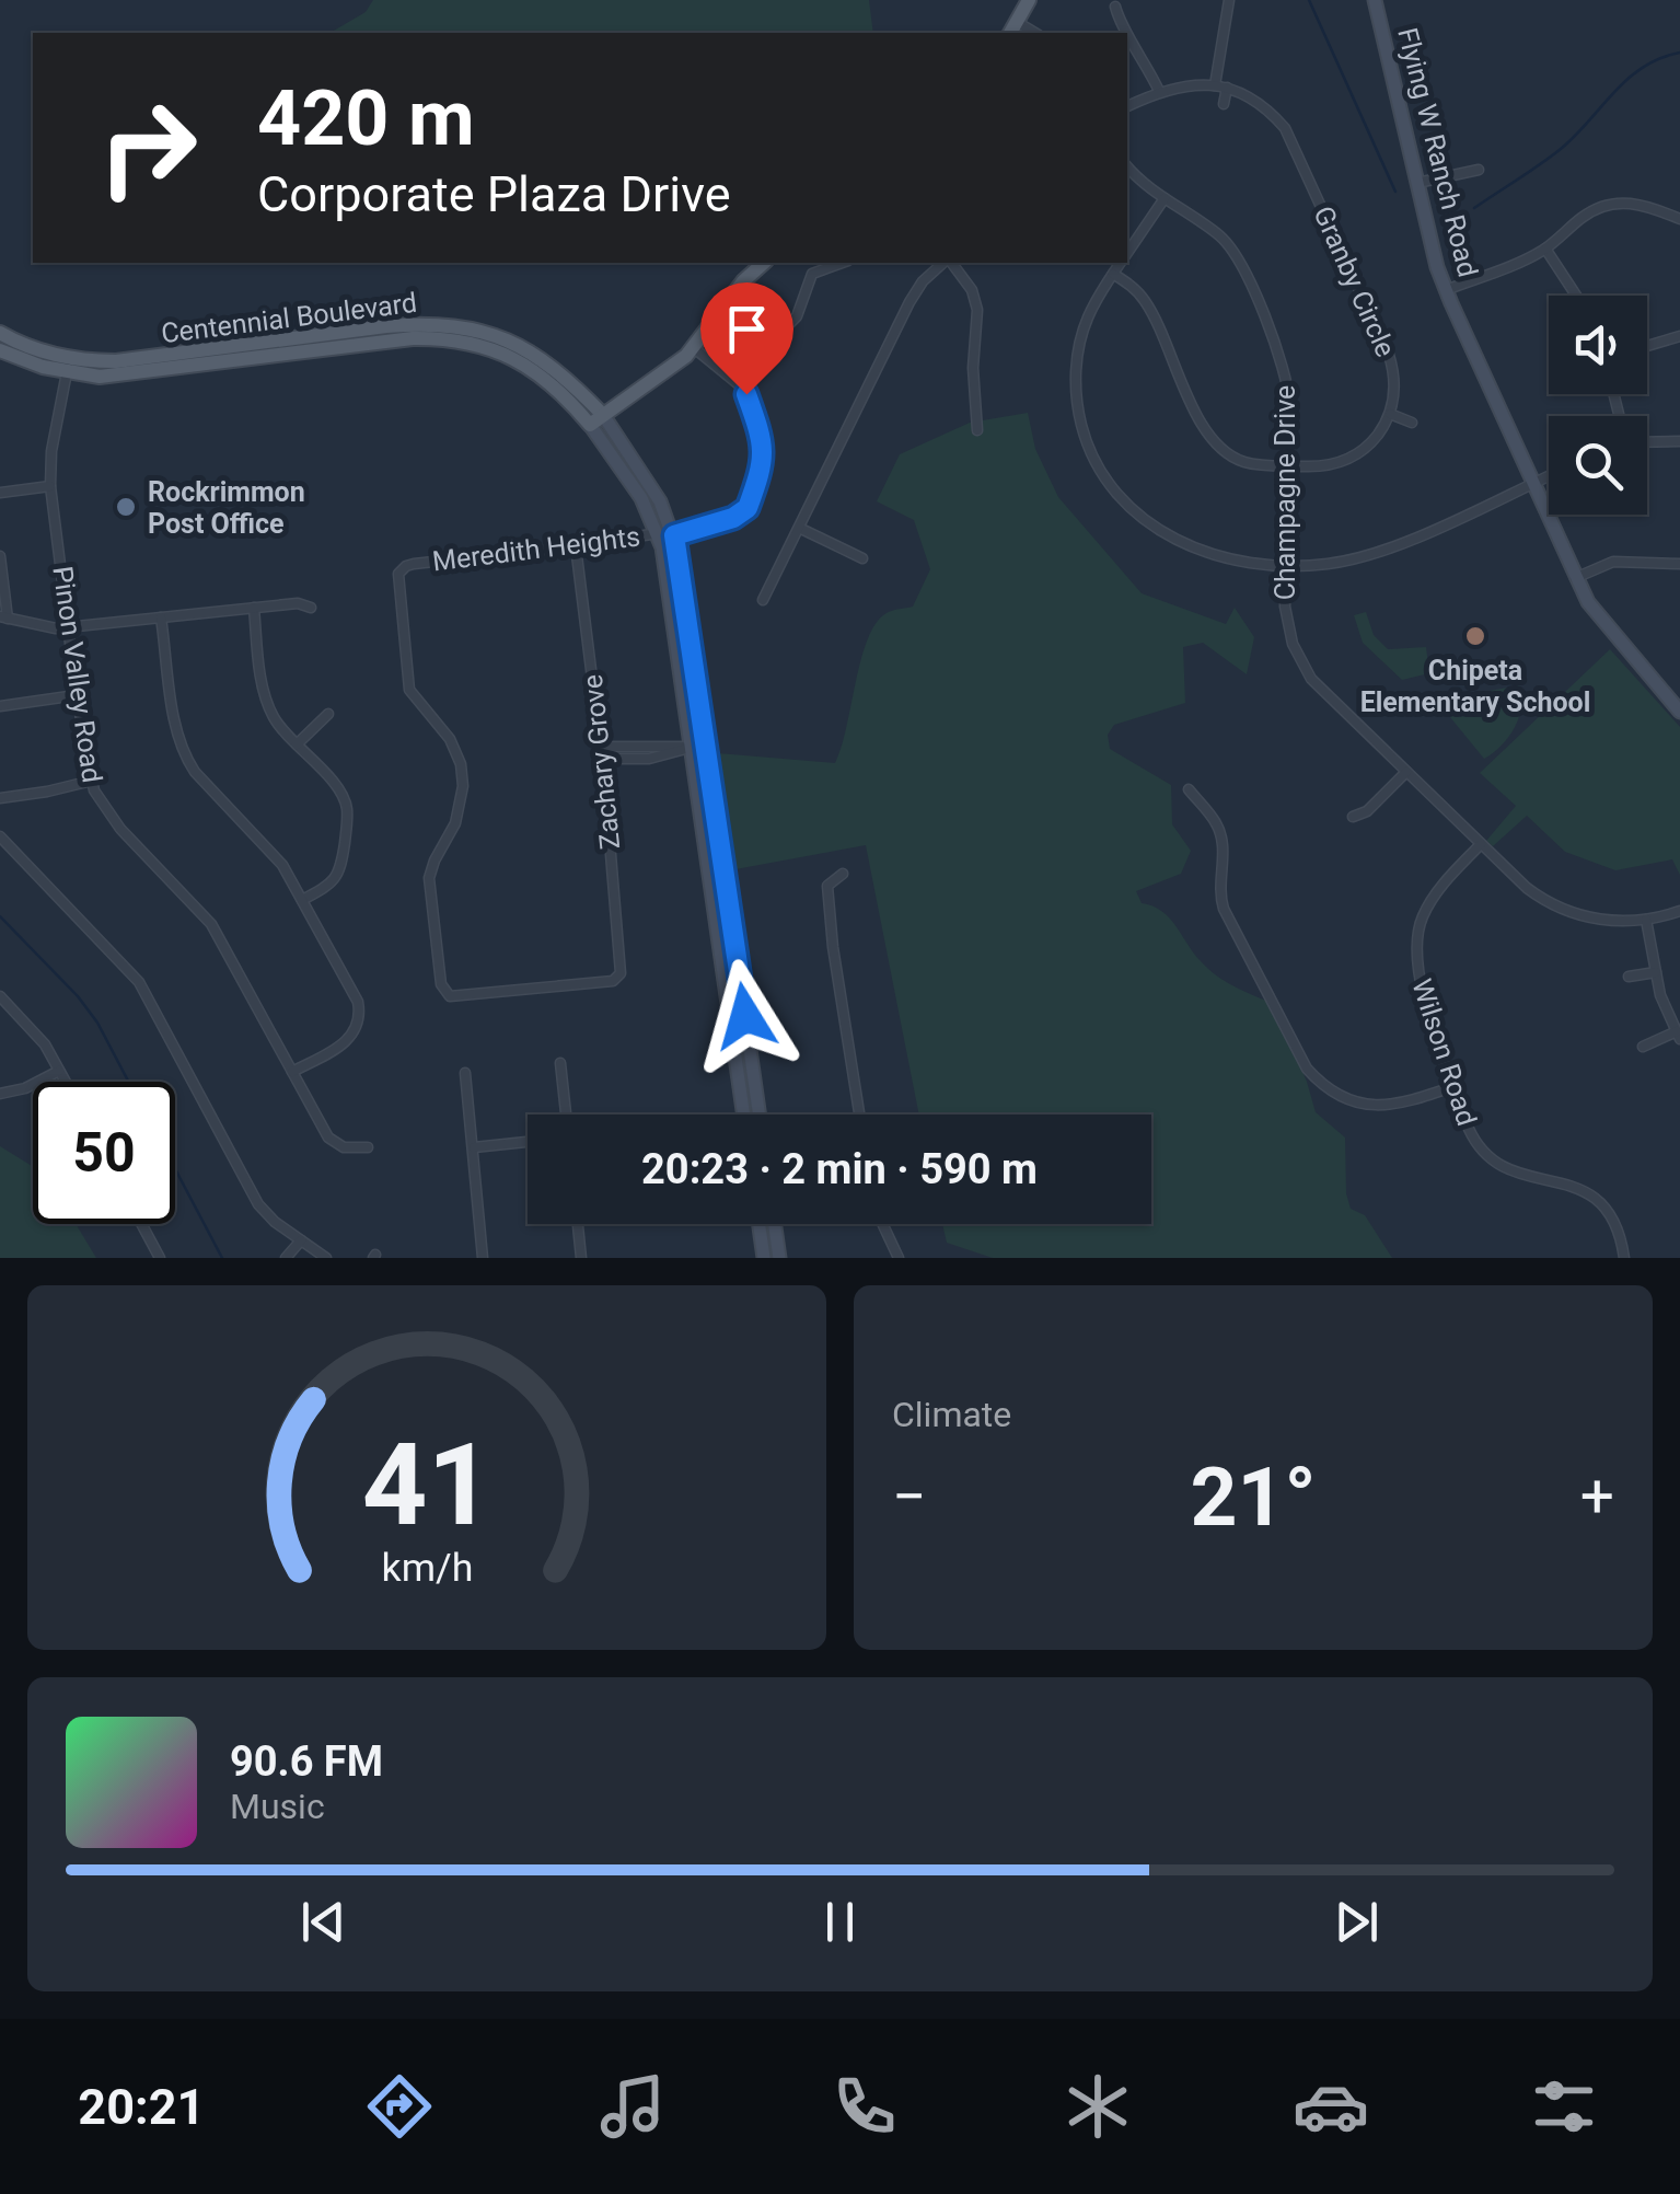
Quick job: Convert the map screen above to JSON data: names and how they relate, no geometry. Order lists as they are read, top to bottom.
{
  "streets": {
    "main road": ["Flying W Ranch Road", "Centennial Boulevard"],
    "street": [
      "Granby Circle",
      "Champagne Drive",
      "Meredith Heights",
      "Pinon Valley Road",
      "Zachary Grove",
      "Wilson Road"
    ]
  },
  "crossings": [
    ["Centennial Boulevard", "Meredith Heights"],
    ["Centennial Boulevard", "Pinon Valley Road"],
    ["Champagne Drive", "Wilson Road"],
    ["Meredith Heights", "Zachary Grove"]
  ],
  "places": ["Rockrimmon Post Office", "Chipeta Elementary School"],
  "page": {
    "turn": ["420 m", "Corporate Plaza Drive"],
    "limit": "50",
    "trip": "20:23 · 2 min · 590 m",
    "tile": "Climate",
    "heat": ["−", "21°", "+"],
    "song": ["90.6 FM", "Music"],
    "tabs": "20:21",
    "gauge": ["41", "km/h"]
  }
}
